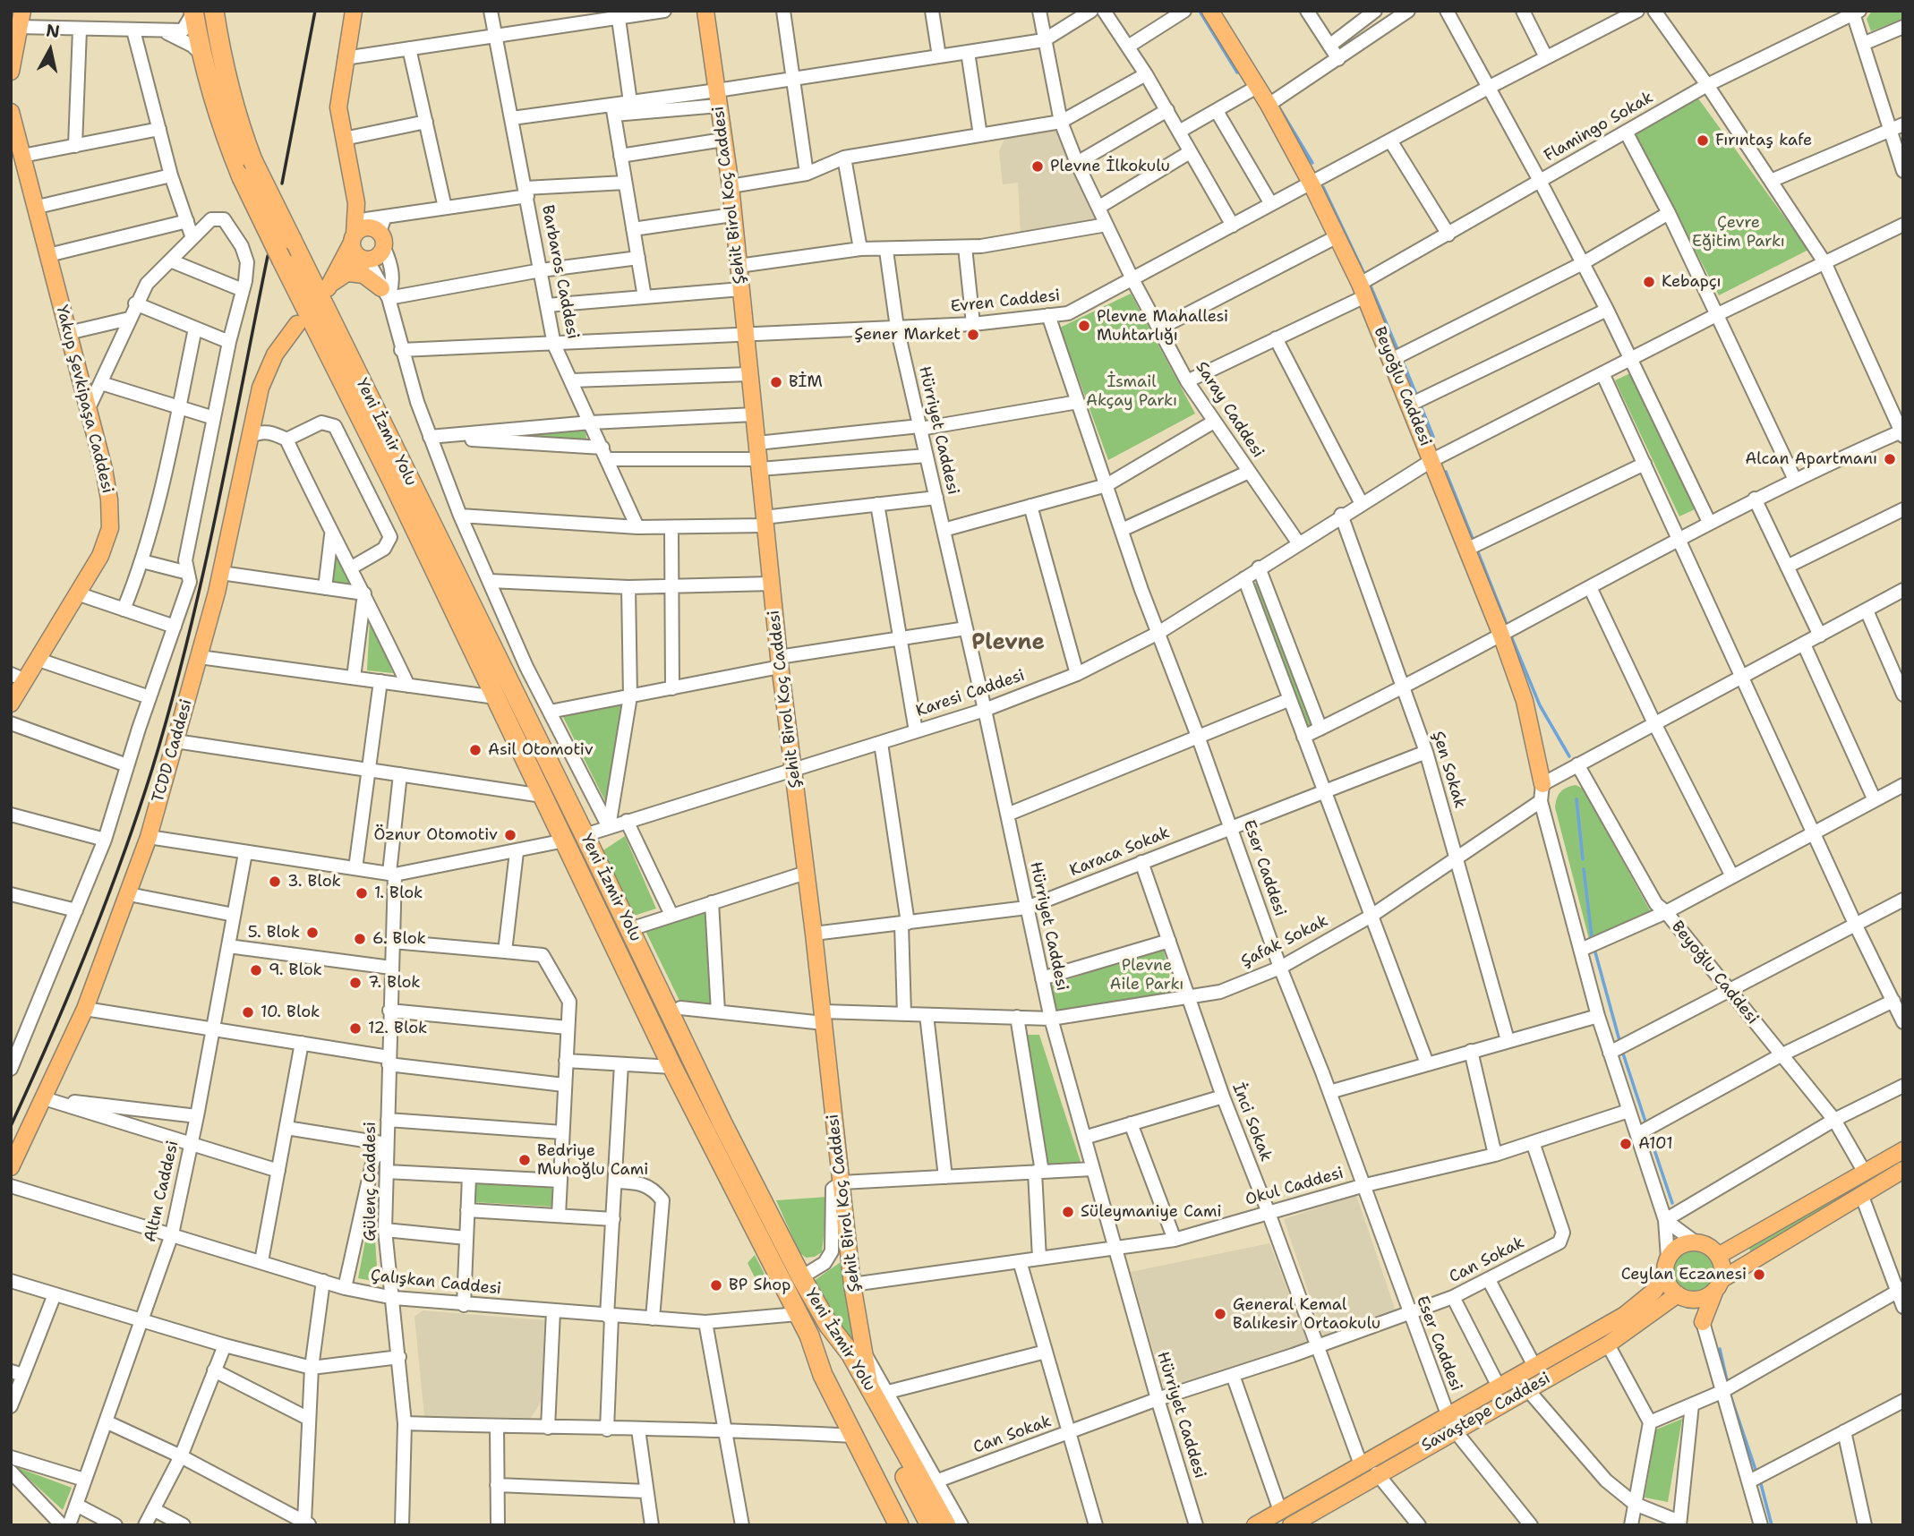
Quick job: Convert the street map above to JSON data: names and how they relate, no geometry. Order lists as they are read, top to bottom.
{
  "streets": {
    "highway": ["Yeni İzmir Yolu"],
    "main road": [
      "Şehit Birol Koç Caddesi",
      "Beyoğlu Caddesi",
      "Yakup Şevkipaşa Caddesi",
      "TCDD Caddesi",
      "Savaştepe Caddesi"
    ],
    "street": [
      "Flamingo Sokak",
      "Barbaros Caddesi",
      "Evren Caddesi",
      "Saray Caddesi",
      "Hürriyet Caddesi",
      "Karesi Caddesi",
      "Şen Sokak",
      "Karaca Sokak",
      "Eser Caddesi",
      "Şafak Sokak",
      "İnci Sokak",
      "Gülenç Caddesi",
      "Okul Caddesi",
      "Altın Caddesi",
      "Can Sokak",
      "Çalışkan Caddesi"
    ]
  },
  "crossings": [
    ["Flamingo Sokak", "Beyoğlu Caddesi"],
    ["Flamingo Sokak", "Saray Caddesi"],
    ["Şehit Birol Koç Caddesi", "Evren Caddesi"],
    ["Şehit Birol Koç Caddesi", "Yeni İzmir Yolu"],
    ["Şehit Birol Koç Caddesi", "Karesi Caddesi"],
    ["Şehit Birol Koç Caddesi", "Karaca Sokak"],
    ["Şehit Birol Koç Caddesi", "Şafak Sokak"],
    ["Şehit Birol Koç Caddesi", "Okul Caddesi"],
    ["Barbaros Caddesi", "Evren Caddesi"],
    ["Evren Caddesi", "Beyoğlu Caddesi"],
    ["Evren Caddesi", "Saray Caddesi"],
    ["Evren Caddesi", "Hürriyet Caddesi"],
    ["Evren Caddesi", "Eser Caddesi"],
    ["Beyoğlu Caddesi", "Karesi Caddesi"],
    ["Saray Caddesi", "Karesi Caddesi"],
    ["Hürriyet Caddesi", "Karesi Caddesi"],
    ["Hürriyet Caddesi", "Karaca Sokak"],
    ["Hürriyet Caddesi", "Şafak Sokak"],
    ["Hürriyet Caddesi", "Okul Caddesi"],
    ["Hürriyet Caddesi", "Can Sokak"],
    ["Yeni İzmir Yolu", "Karesi Caddesi"],
    ["Yeni İzmir Yolu", "Çalışkan Caddesi"],
    ["Karesi Caddesi", "Şen Sokak"],
    ["Karesi Caddesi", "Eser Caddesi"],
    ["Şen Sokak", "Karaca Sokak"],
    ["Şen Sokak", "Şafak Sokak"],
    ["Karaca Sokak", "Eser Caddesi"],
    ["Karaca Sokak", "İnci Sokak"],
    ["Eser Caddesi", "Şafak Sokak"],
    ["Eser Caddesi", "Okul Caddesi"],
    ["Eser Caddesi", "Can Sokak"],
    ["Eser Caddesi", "Savaştepe Caddesi"],
    ["Şafak Sokak", "İnci Sokak"],
    ["İnci Sokak", "Okul Caddesi"],
    ["İnci Sokak", "Can Sokak"],
    ["İnci Sokak", "Savaştepe Caddesi"],
    ["Gülenç Caddesi", "Çalışkan Caddesi"],
    ["Okul Caddesi", "Can Sokak"],
    ["Altın Caddesi", "Çalışkan Caddesi"]
  ],
  "districts": ["Plevne"],
  "parks": ["Çevre Eğitim Parkı", "İsmail Akçay Parkı", "Plevne Aile Parkı"],
  "places": [
    "Fırıntaş kafe",
    "Plevne İlkokulu",
    "Kebapçı",
    "Plevne Mahallesi Muhtarlığı",
    "Şener Market",
    "BİM",
    "Alcan Apartmanı",
    "Asil Otomotiv",
    "Öznur Otomotiv",
    "3. Blok",
    "1. Blok",
    "5. Blok",
    "6. Blok",
    "9. Blok",
    "7. Blok",
    "10. Blok",
    "12. Blok",
    "A101",
    "Bedriye Muhoğlu Cami",
    "Süleymaniye Cami",
    "Ceylan Eczanesi",
    "BP Shop",
    "General Kemal Balıkesir Ortaokulu"
  ],
  "north": "top"
}
